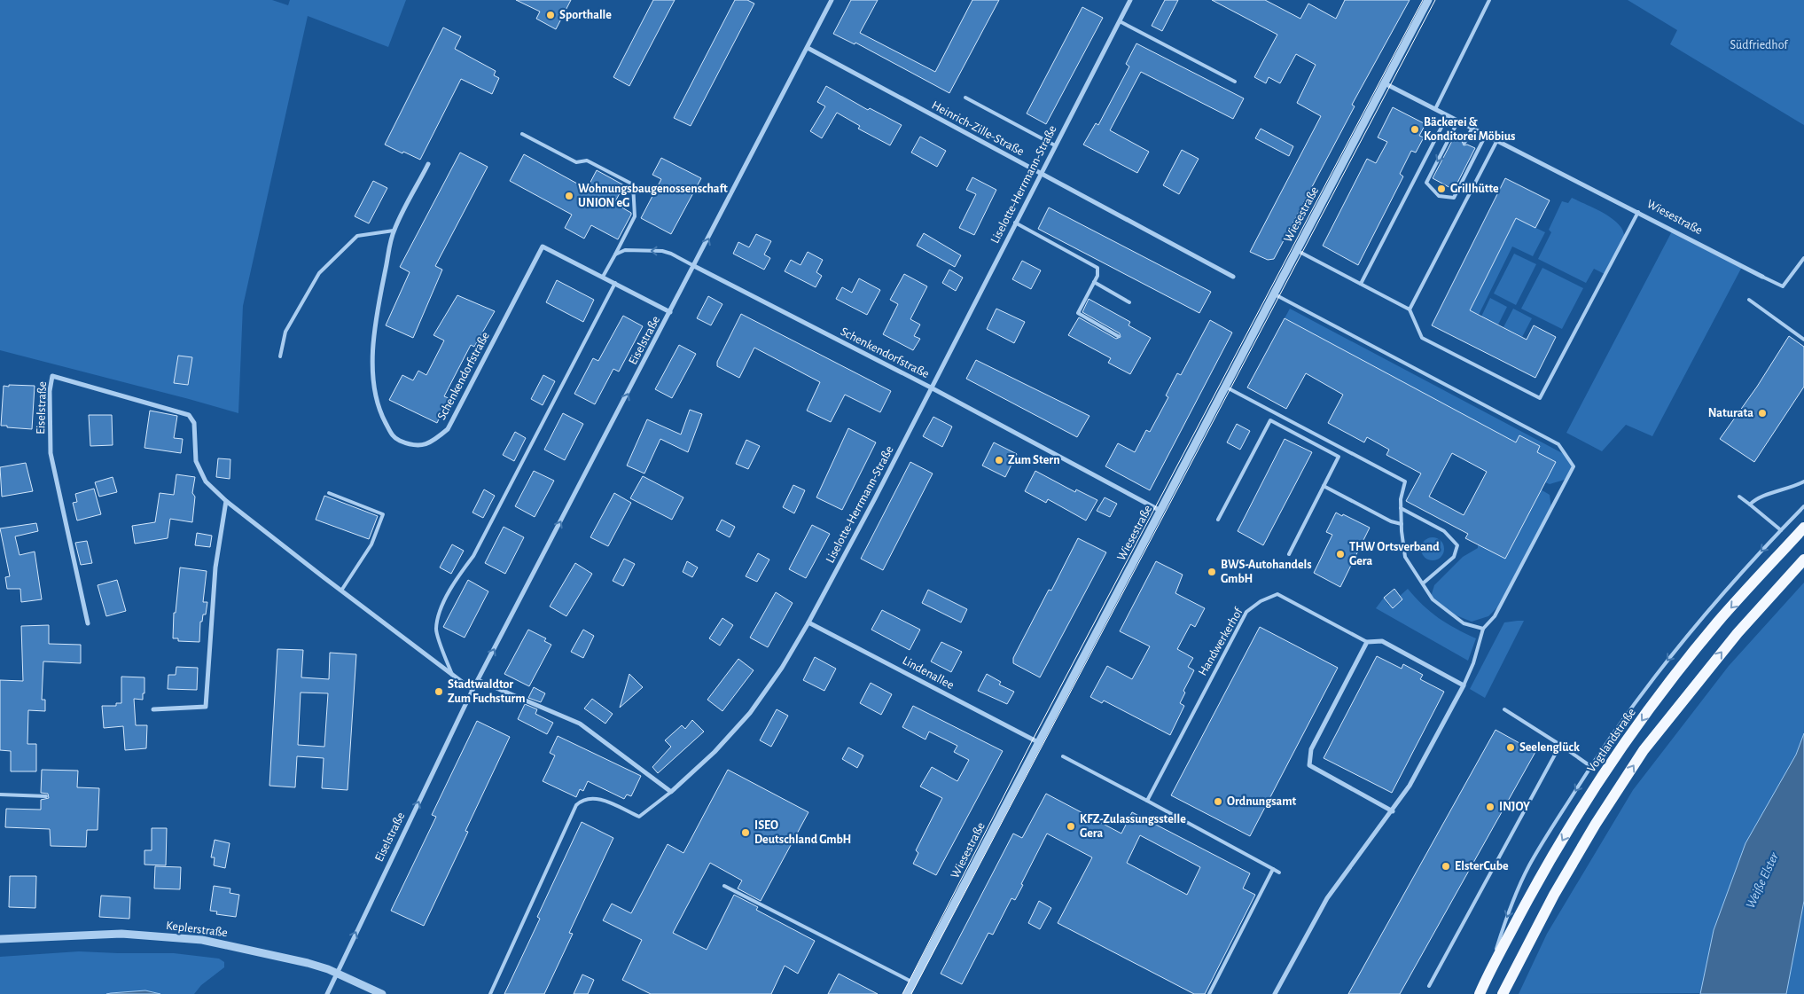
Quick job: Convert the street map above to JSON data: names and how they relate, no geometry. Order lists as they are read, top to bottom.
{
  "streets": {
    "main road": ["Vogtlandstraße"],
    "street": [
      "Heinrich-Zille-Straße",
      "Liselotte-Herrmann-Straße",
      "Wiesestraße",
      "Eiselstraße",
      "Schenkendorfstraße",
      "Handwerkerhof",
      "Lindenallee",
      "Keplerstraße"
    ]
  },
  "crossings": [
    ["Heinrich-Zille-Straße", "Liselotte-Herrmann-Straße"],
    ["Heinrich-Zille-Straße", "Eiselstraße"],
    ["Liselotte-Herrmann-Straße", "Schenkendorfstraße"],
    ["Liselotte-Herrmann-Straße", "Lindenallee"],
    ["Wiesestraße", "Schenkendorfstraße"],
    ["Wiesestraße", "Lindenallee"],
    ["Eiselstraße", "Schenkendorfstraße"],
    ["Eiselstraße", "Keplerstraße"]
  ],
  "one_way": ["Eiselstraße"],
  "water": ["Weiße Elster"],
  "parks": ["Südfriedhof"],
  "places": [
    "Sporthalle",
    "Bäckerei & Konditorei Möbius",
    "Grillhütte",
    "Wohnungsbaugenossenschaft UNION eG",
    "Naturata",
    "Zum Stern",
    "THW Ortsverband Gera",
    "BWS-Autohandels GmbH",
    "Stadtwaldtor Zum Fuchsturm",
    "Seelenglück",
    "Ordnungsamt",
    "INJOY",
    "KFZ-Zulassungsstelle Gera",
    "ISEO Deutschland GmbH",
    "ElsterCube"
  ]
}
